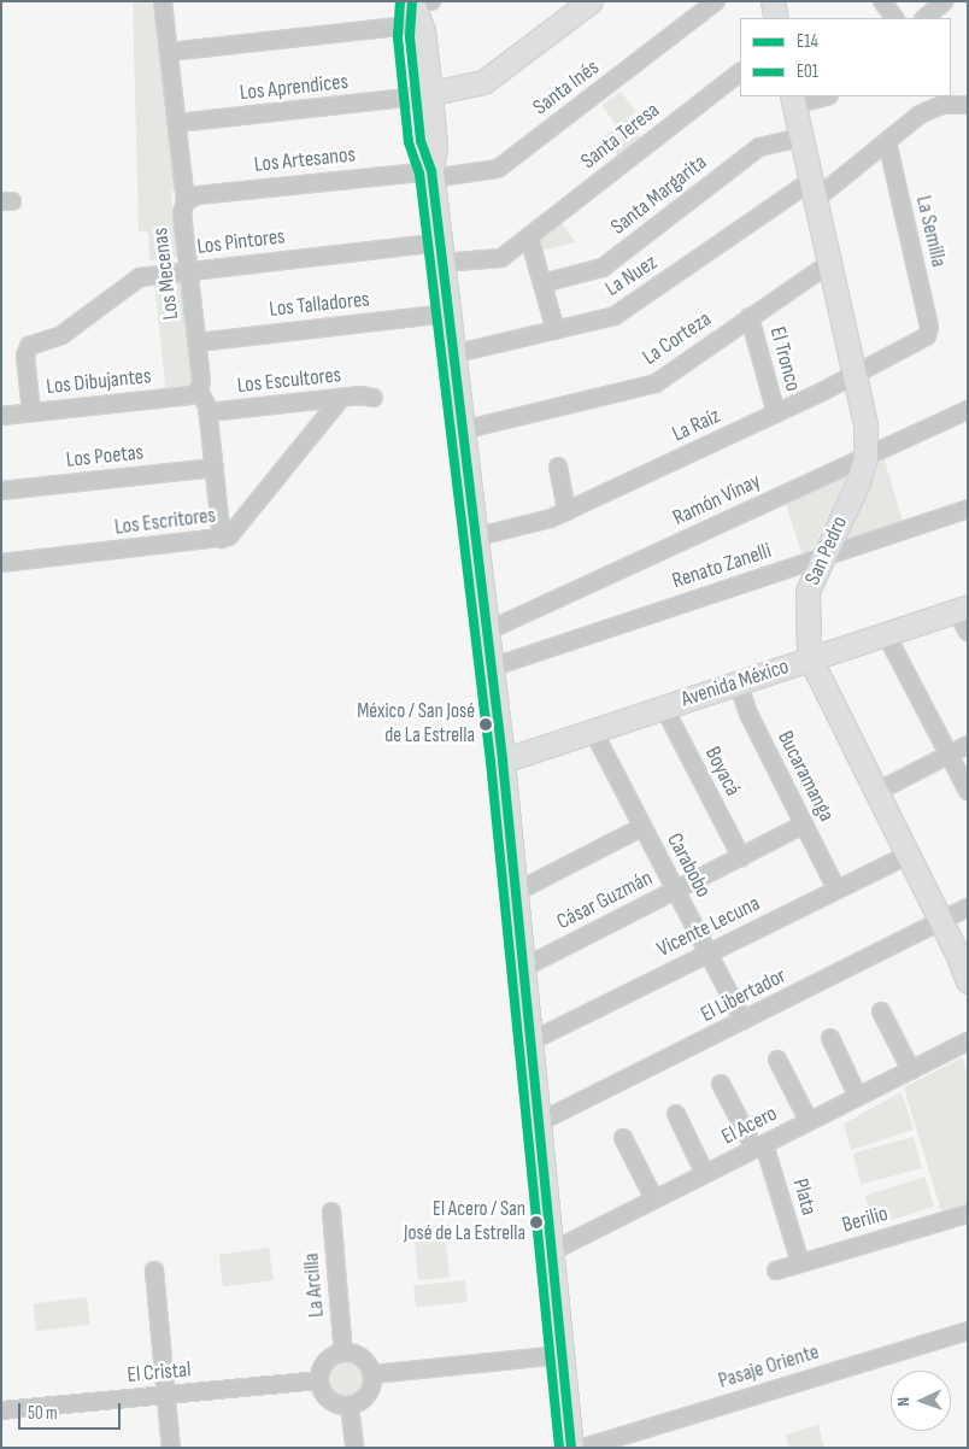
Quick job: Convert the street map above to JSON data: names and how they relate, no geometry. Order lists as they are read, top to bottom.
{
  "streets": {
    "street": [
      "Los Aprendices",
      "Santa Inés",
      "Santa Teresa",
      "Los Artesanos",
      "Santa Margarita",
      "La Semilla",
      "Los Pintores",
      "Los Mecenas",
      "La Nuez",
      "Los Talladores",
      "La Corteza",
      "El Tronco",
      "Los Escultores",
      "Los Dibujantes",
      "La Raíz",
      "Los Poetas",
      "Ramón Vinay",
      "Los Escritores",
      "San Pedro",
      "Renato Zanelli",
      "Avenida México",
      "Boyacá",
      "Bucaramanga",
      "Carabobo",
      "Cásar Guzmán",
      "Vicente Lecuna",
      "El Libertador",
      "El Acero",
      "Plata",
      "Berilio",
      "La Arcilla",
      "Pasaje Oriente",
      "El Cristal"
    ]
  },
  "crossings": [
    ["Los Aprendices", "Los Mecenas"],
    ["Santa Inés", "Los Artesanos"],
    ["Santa Teresa", "Los Pintores"],
    ["Los Artesanos", "Los Mecenas"],
    ["Santa Margarita", "San Pedro"],
    ["La Semilla", "La Nuez"],
    ["La Semilla", "La Raíz"],
    ["Los Pintores", "Los Mecenas"],
    ["Los Pintores", "Los Dibujantes"],
    ["Los Mecenas", "Los Talladores"],
    ["Los Mecenas", "Los Escultores"],
    ["Los Mecenas", "Los Dibujantes"],
    ["Los Mecenas", "Los Poetas"],
    ["Los Mecenas", "Los Escritores"],
    ["La Nuez", "San Pedro"],
    ["La Corteza", "El Tronco"],
    ["La Corteza", "San Pedro"],
    ["El Tronco", "La Raíz"],
    ["Los Escultores", "Los Escritores"],
    ["La Raíz", "San Pedro"],
    ["Ramón Vinay", "San Pedro"],
    ["San Pedro", "Renato Zanelli"],
    ["San Pedro", "Avenida México"],
    ["San Pedro", "Vicente Lecuna"],
    ["San Pedro", "El Libertador"],
    ["Avenida México", "Boyacá"],
    ["Avenida México", "Bucaramanga"],
    ["Avenida México", "Carabobo"],
    ["Boyacá", "Cásar Guzmán"],
    ["Bucaramanga", "Cásar Guzmán"],
    ["Bucaramanga", "Vicente Lecuna"],
    ["Carabobo", "Cásar Guzmán"],
    ["Carabobo", "Vicente Lecuna"],
    ["Carabobo", "El Libertador"],
    ["El Acero", "Plata"],
    ["Plata", "Berilio"],
    ["La Arcilla", "El Cristal"]
  ],
  "places": ["México / San José de La Estrella", "El Acero / San José de La Estrella"],
  "lines": ["transit line E14", "transit line E01"],
  "legend": ["E14", "E01"],
  "scale_bar": "50 m",
  "north": "left"
}
